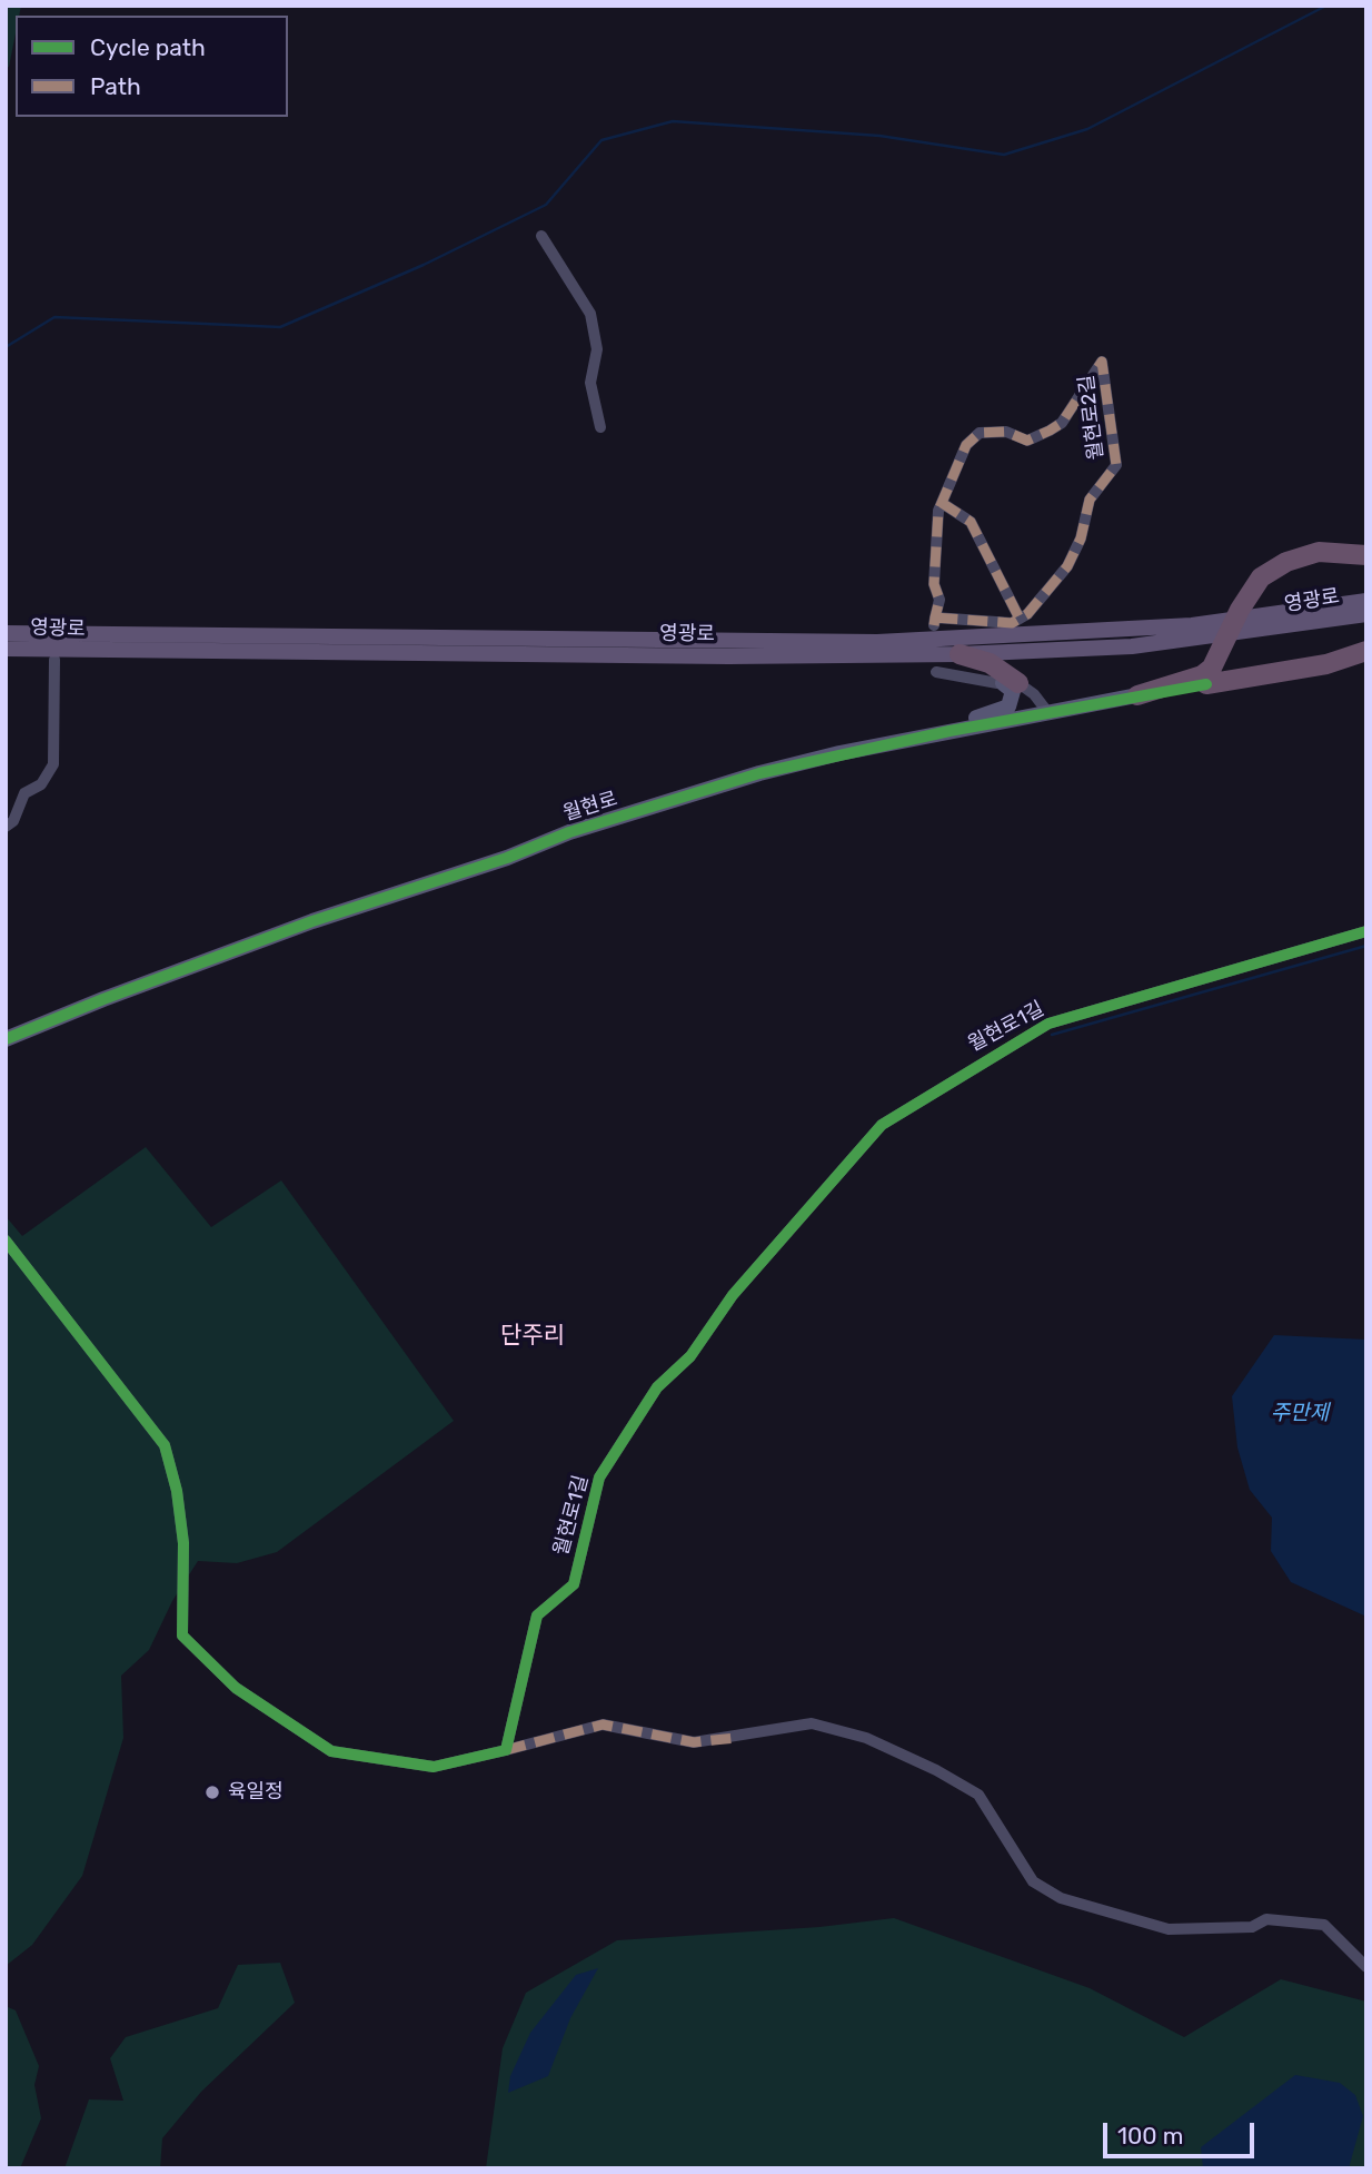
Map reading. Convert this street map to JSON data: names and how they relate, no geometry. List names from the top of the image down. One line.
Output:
{"streets":{"main road":["영광로"],"street":["월현로2길","월현로","월현로1길"]},"districts":["단주리"],"water":["주만제"],"places":["육일정"],"legend":["Cycle path","Path"],"scale_bar":"100 m"}
